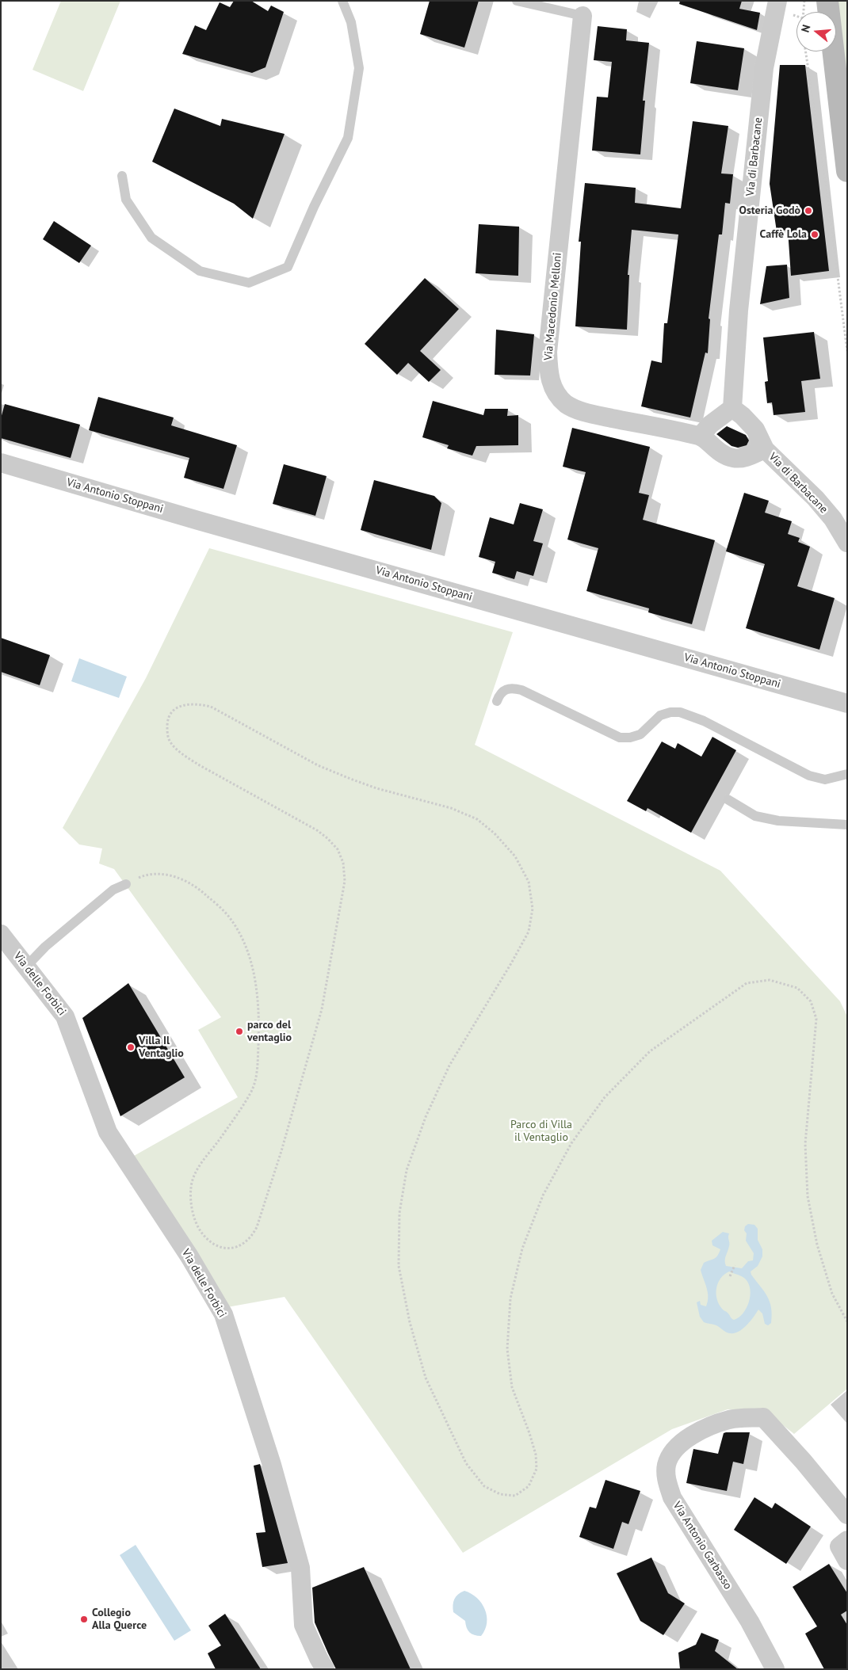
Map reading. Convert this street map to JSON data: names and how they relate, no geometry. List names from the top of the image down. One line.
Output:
{"streets":{"street":["Via di Barbacane","Via Macedonio Melloni","Via Antonio Stoppani","Via delle Forbici","Via Antonio Garbasso"]},"crossings":[["Via di Barbacane","Via Macedonio Melloni"]],"parks":["Parco di Villa il Ventaglio"],"places":["Osteria Godò","Caffè Lola","parco del ventaglio","Villa Il Ventaglio","Collegio Alla Querce"],"north":"left"}
